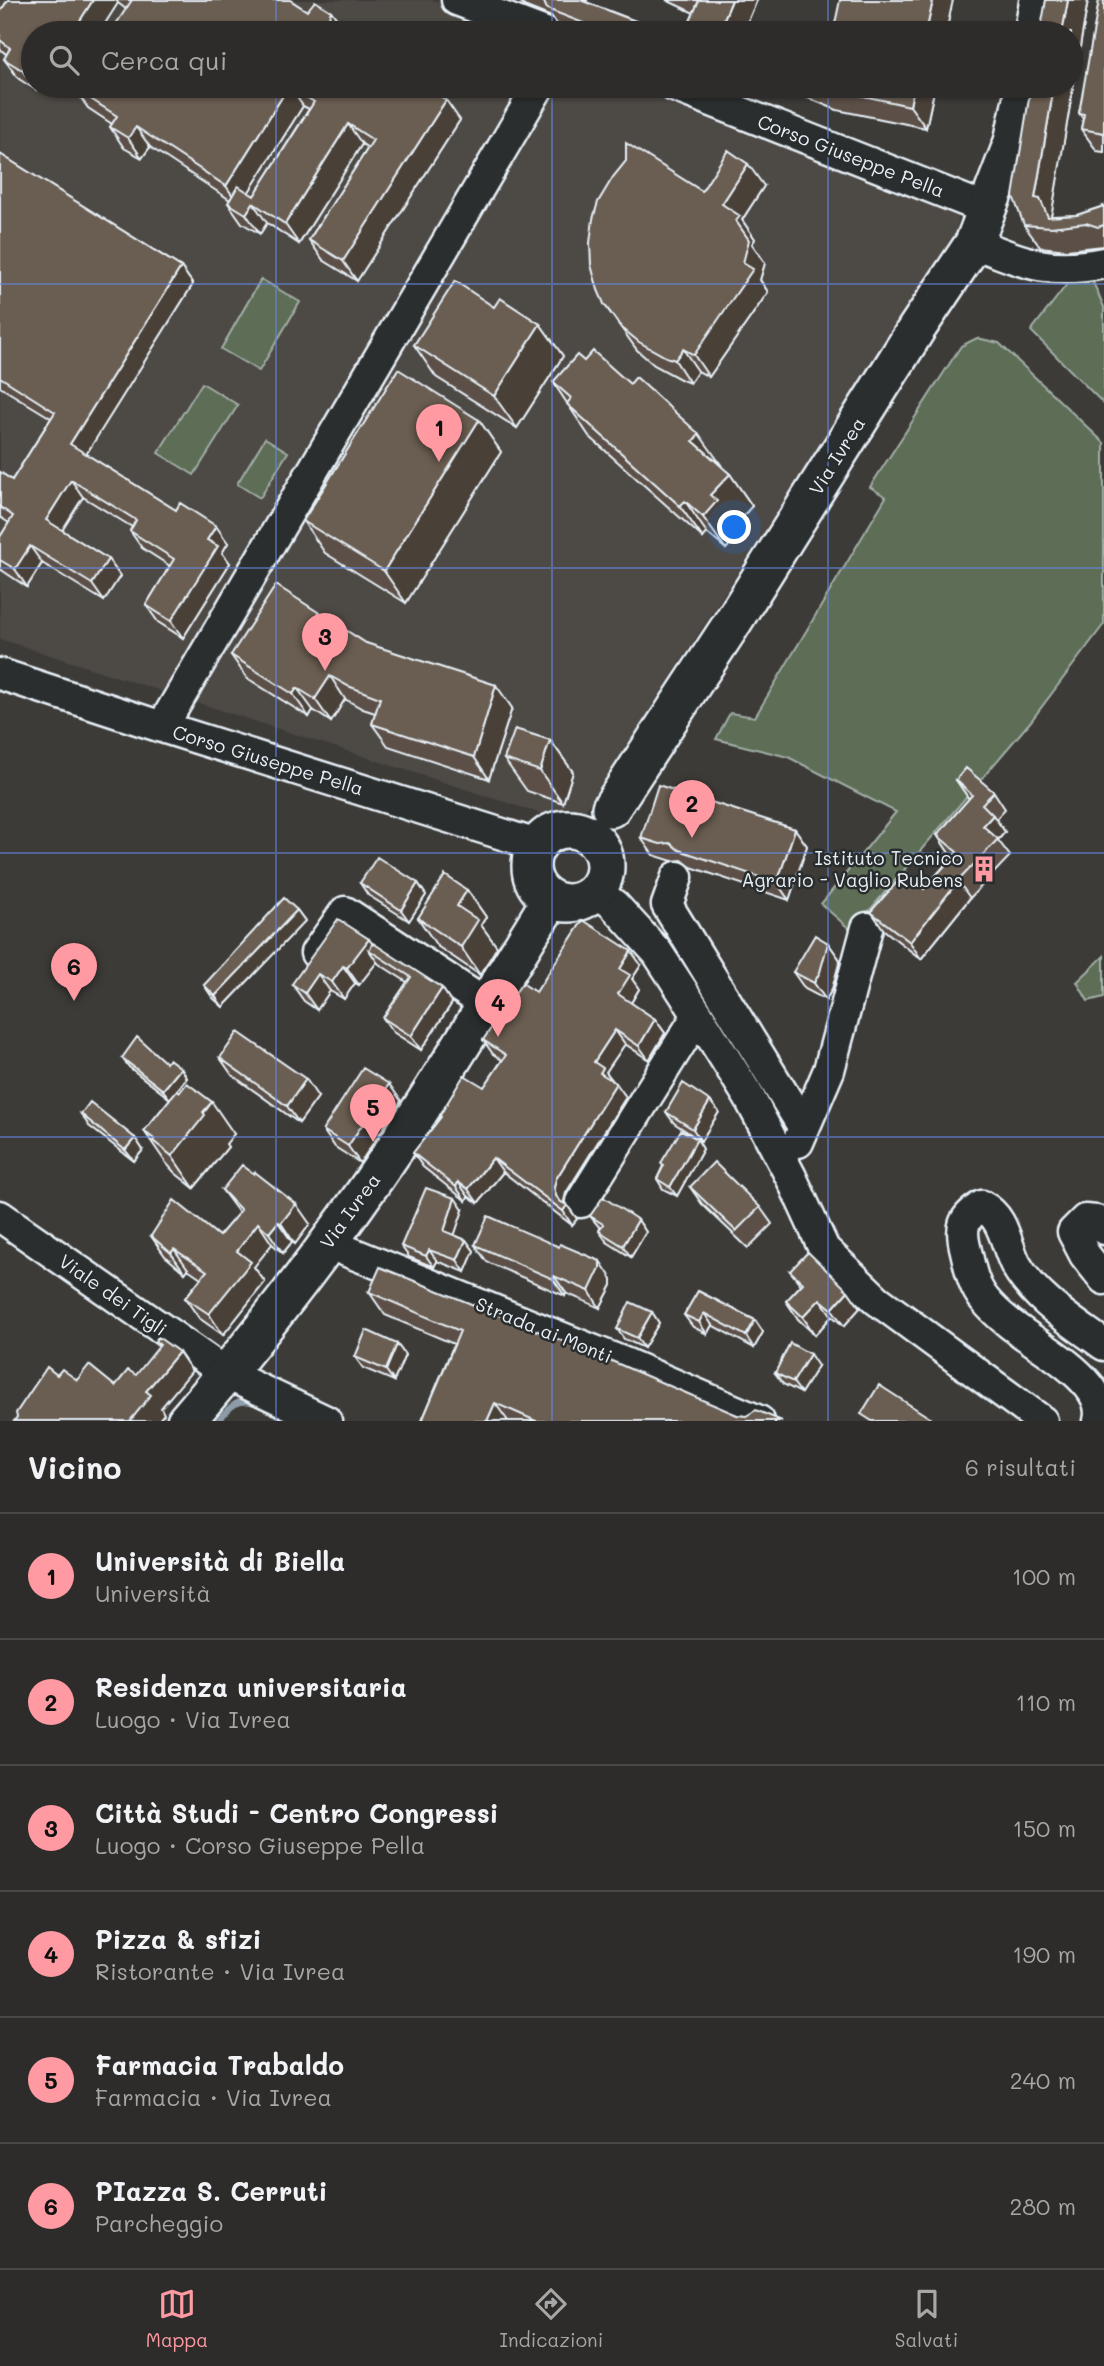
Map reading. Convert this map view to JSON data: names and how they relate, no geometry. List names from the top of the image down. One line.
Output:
{"streets":{"main road":["Via Ivrea"],"street":["Corso Giuseppe Pella","Viale dei Tigli","Strada ai Monti"]},"crossings":[["Corso Giuseppe Pella","Via Ivrea"],["Via Ivrea","Viale dei Tigli"],["Via Ivrea","Strada ai Monti"]],"places":{"building":["Istituto Tecnico Agrario - Vaglio Rubens"]},"page":{"search":"Cerca qui","pins":["1","3","2","6","4","5"],"heading":["Vicino","6 risultati"],"list":[{"mark":"1","name":"Università di Biella","note":"Università","value":"100 m"},{"mark":"2","name":"Residenza universitaria","note":"Luogo · Via Ivrea","value":"110 m"},{"mark":"3","name":"Città Studi - Centro Congressi","note":"Luogo · Corso Giuseppe Pella","value":"150 m"},{"mark":"4","name":"Pizza & sfizi","note":"Ristorante · Via Ivrea","value":"190 m"},{"mark":"5","name":"Farmacia Trabaldo","note":"Farmacia · Via Ivrea","value":"240 m"},{"mark":"6","name":"PIazza S. Cerruti","note":"Parcheggio","value":"280 m"}],"nav":["Mappa","Indicazioni","Salvati"]}}
